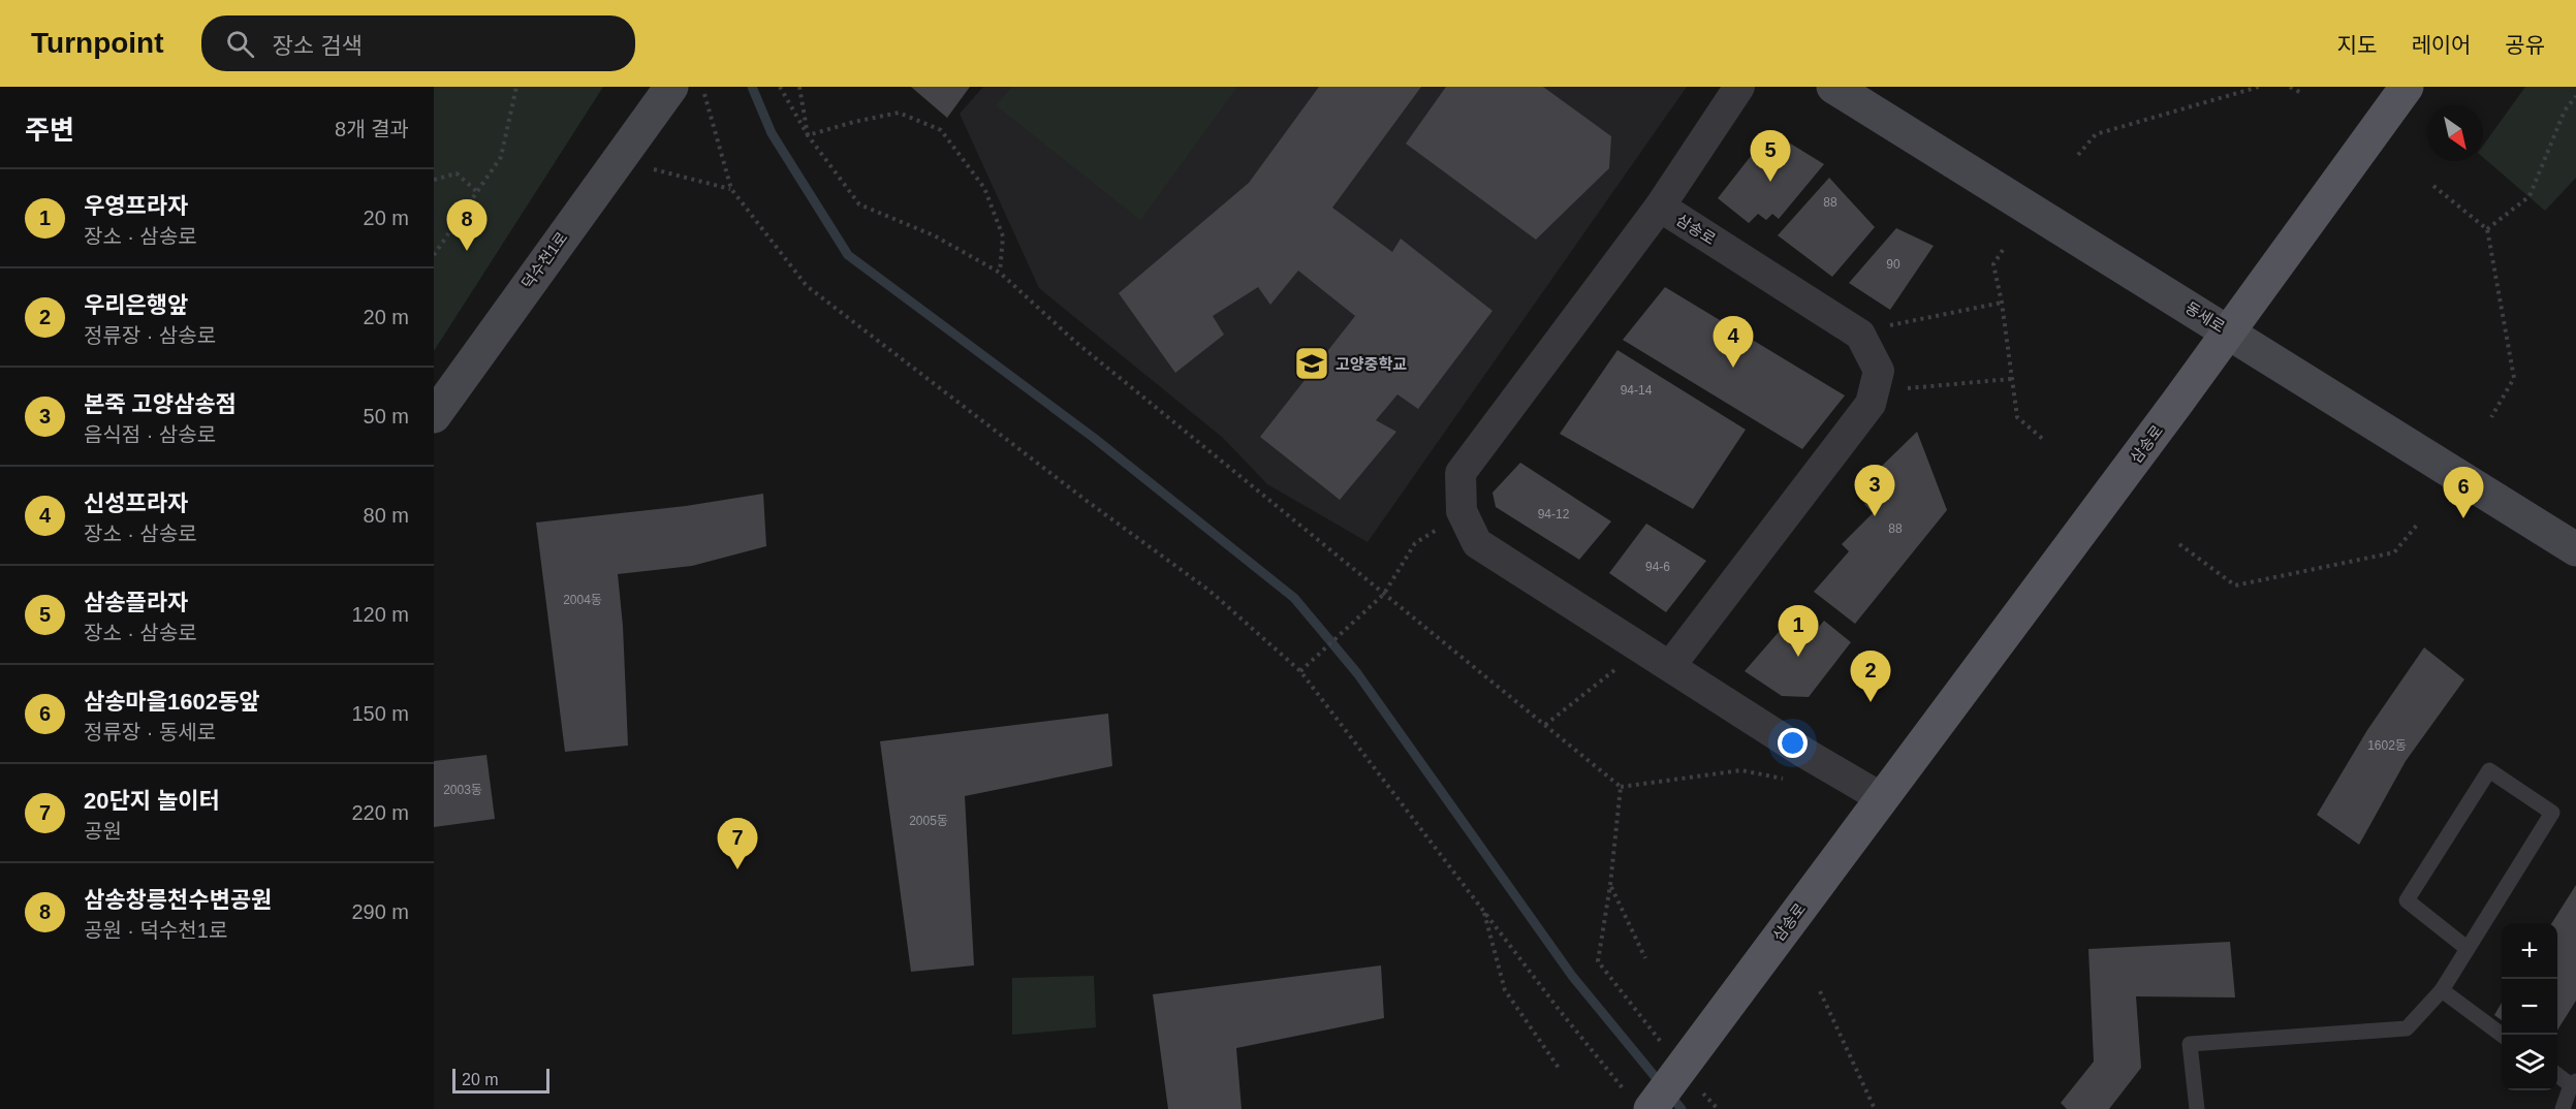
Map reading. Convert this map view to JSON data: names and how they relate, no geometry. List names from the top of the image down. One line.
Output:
{"streets":{"main road":["삼송로","덕수천1로","동세로"]},"crossings":[["삼송로","동세로"]],"places":{"school or university":["고양중학교"]},"house_numbers":["88","90","94-14","94-12","88","94-6","2004동","1602동","2003동","2005동"],"scale_bar":"20 m","north":"bottom right","page":{"header":"Turnpoint","search":"장소 검색","nav":["지도","레이어","공유"],"heading":["주변","8개 결과"],"pins":["5","8","4","3","6","1","2","7"],"list":[{"mark":"1","name":"우영프라자","note":"장소 · 삼송로","value":"20 m"},{"mark":"2","name":"우리은행앞","note":"정류장 · 삼송로","value":"20 m"},{"mark":"3","name":"본죽 고양삼송점","note":"음식점 · 삼송로","value":"50 m"},{"mark":"4","name":"신성프라자","note":"장소 · 삼송로","value":"80 m"},{"mark":"5","name":"삼송플라자","note":"장소 · 삼송로","value":"120 m"},{"mark":"6","name":"삼송마을1602동앞","note":"정류장 · 동세로","value":"150 m"},{"mark":"7","name":"20단지 놀이터","note":"공원","value":"220 m"},{"mark":"8","name":"삼송창릉천수변공원","note":"공원 · 덕수천1로","value":"290 m"}],"map_buttons":["+","−"],"scale":"20 m"}}
